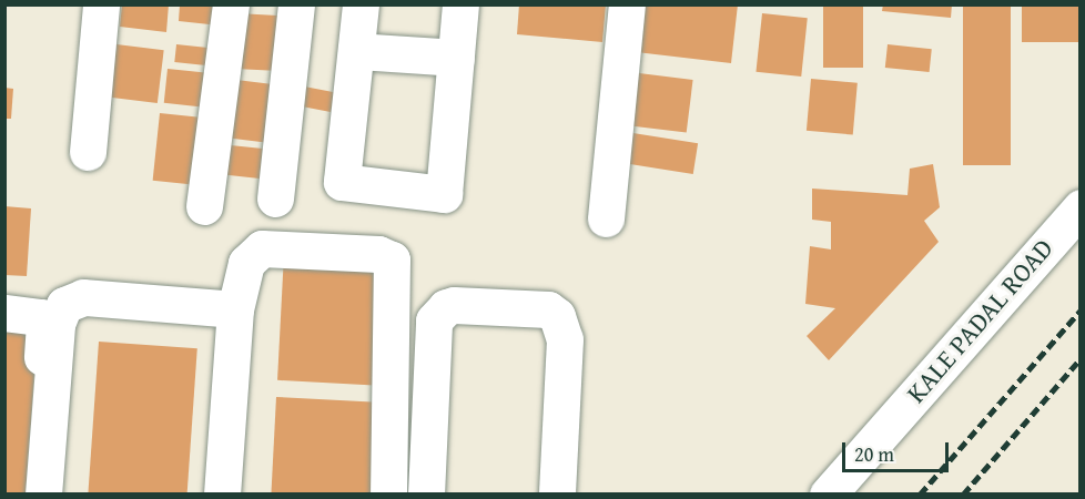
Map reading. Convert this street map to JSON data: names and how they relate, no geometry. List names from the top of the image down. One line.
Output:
{"streets":{"street":["KALE PADAL ROAD"]},"scale_bar":"20 m"}
